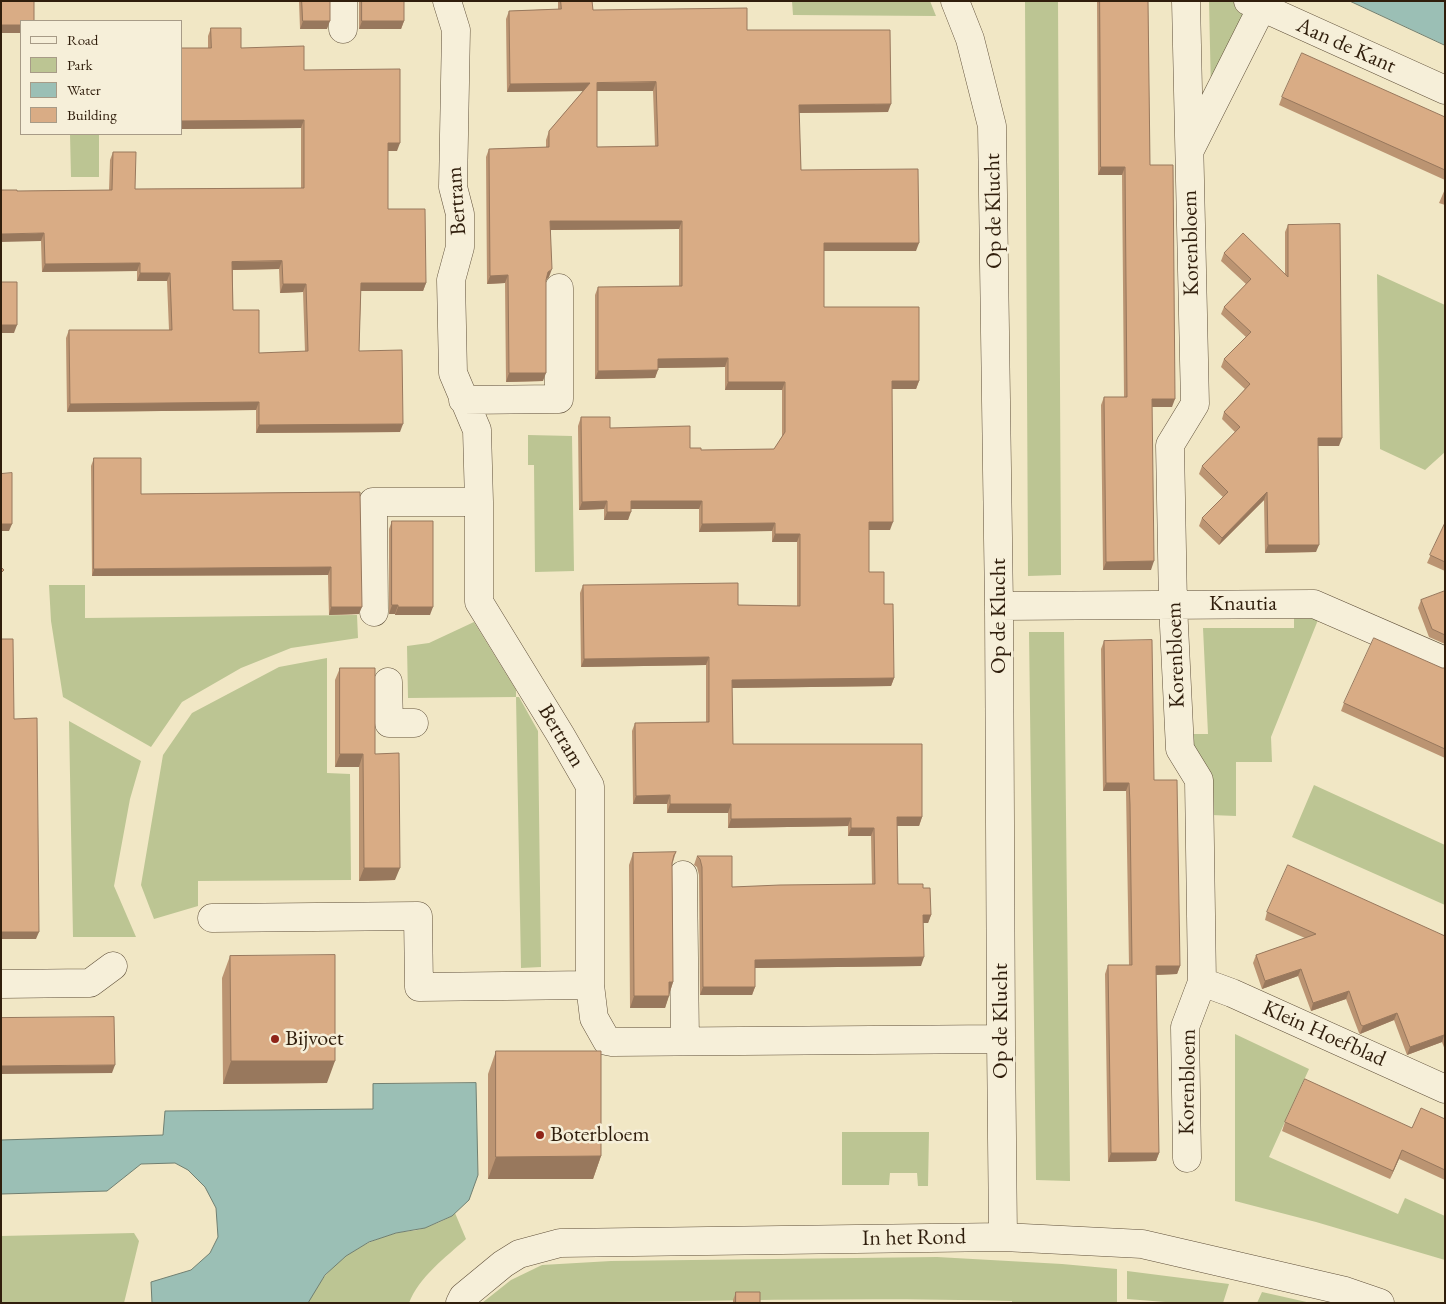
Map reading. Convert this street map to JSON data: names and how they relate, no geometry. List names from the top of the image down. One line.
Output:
{"streets":{"street":["Aan de Kant","Bertram","Op de Klucht","Korenbloem","Knautia","Klein Hoefblad","In het Rond"]},"crossings":[["Aan de Kant","Korenbloem"],["Op de Klucht","Knautia"],["Op de Klucht","In het Rond"],["Korenbloem","Knautia"],["Korenbloem","Klein Hoefblad"]],"places":["Bijvoet","Boterbloem"],"legend":["Road","Park","Water","Building"]}
